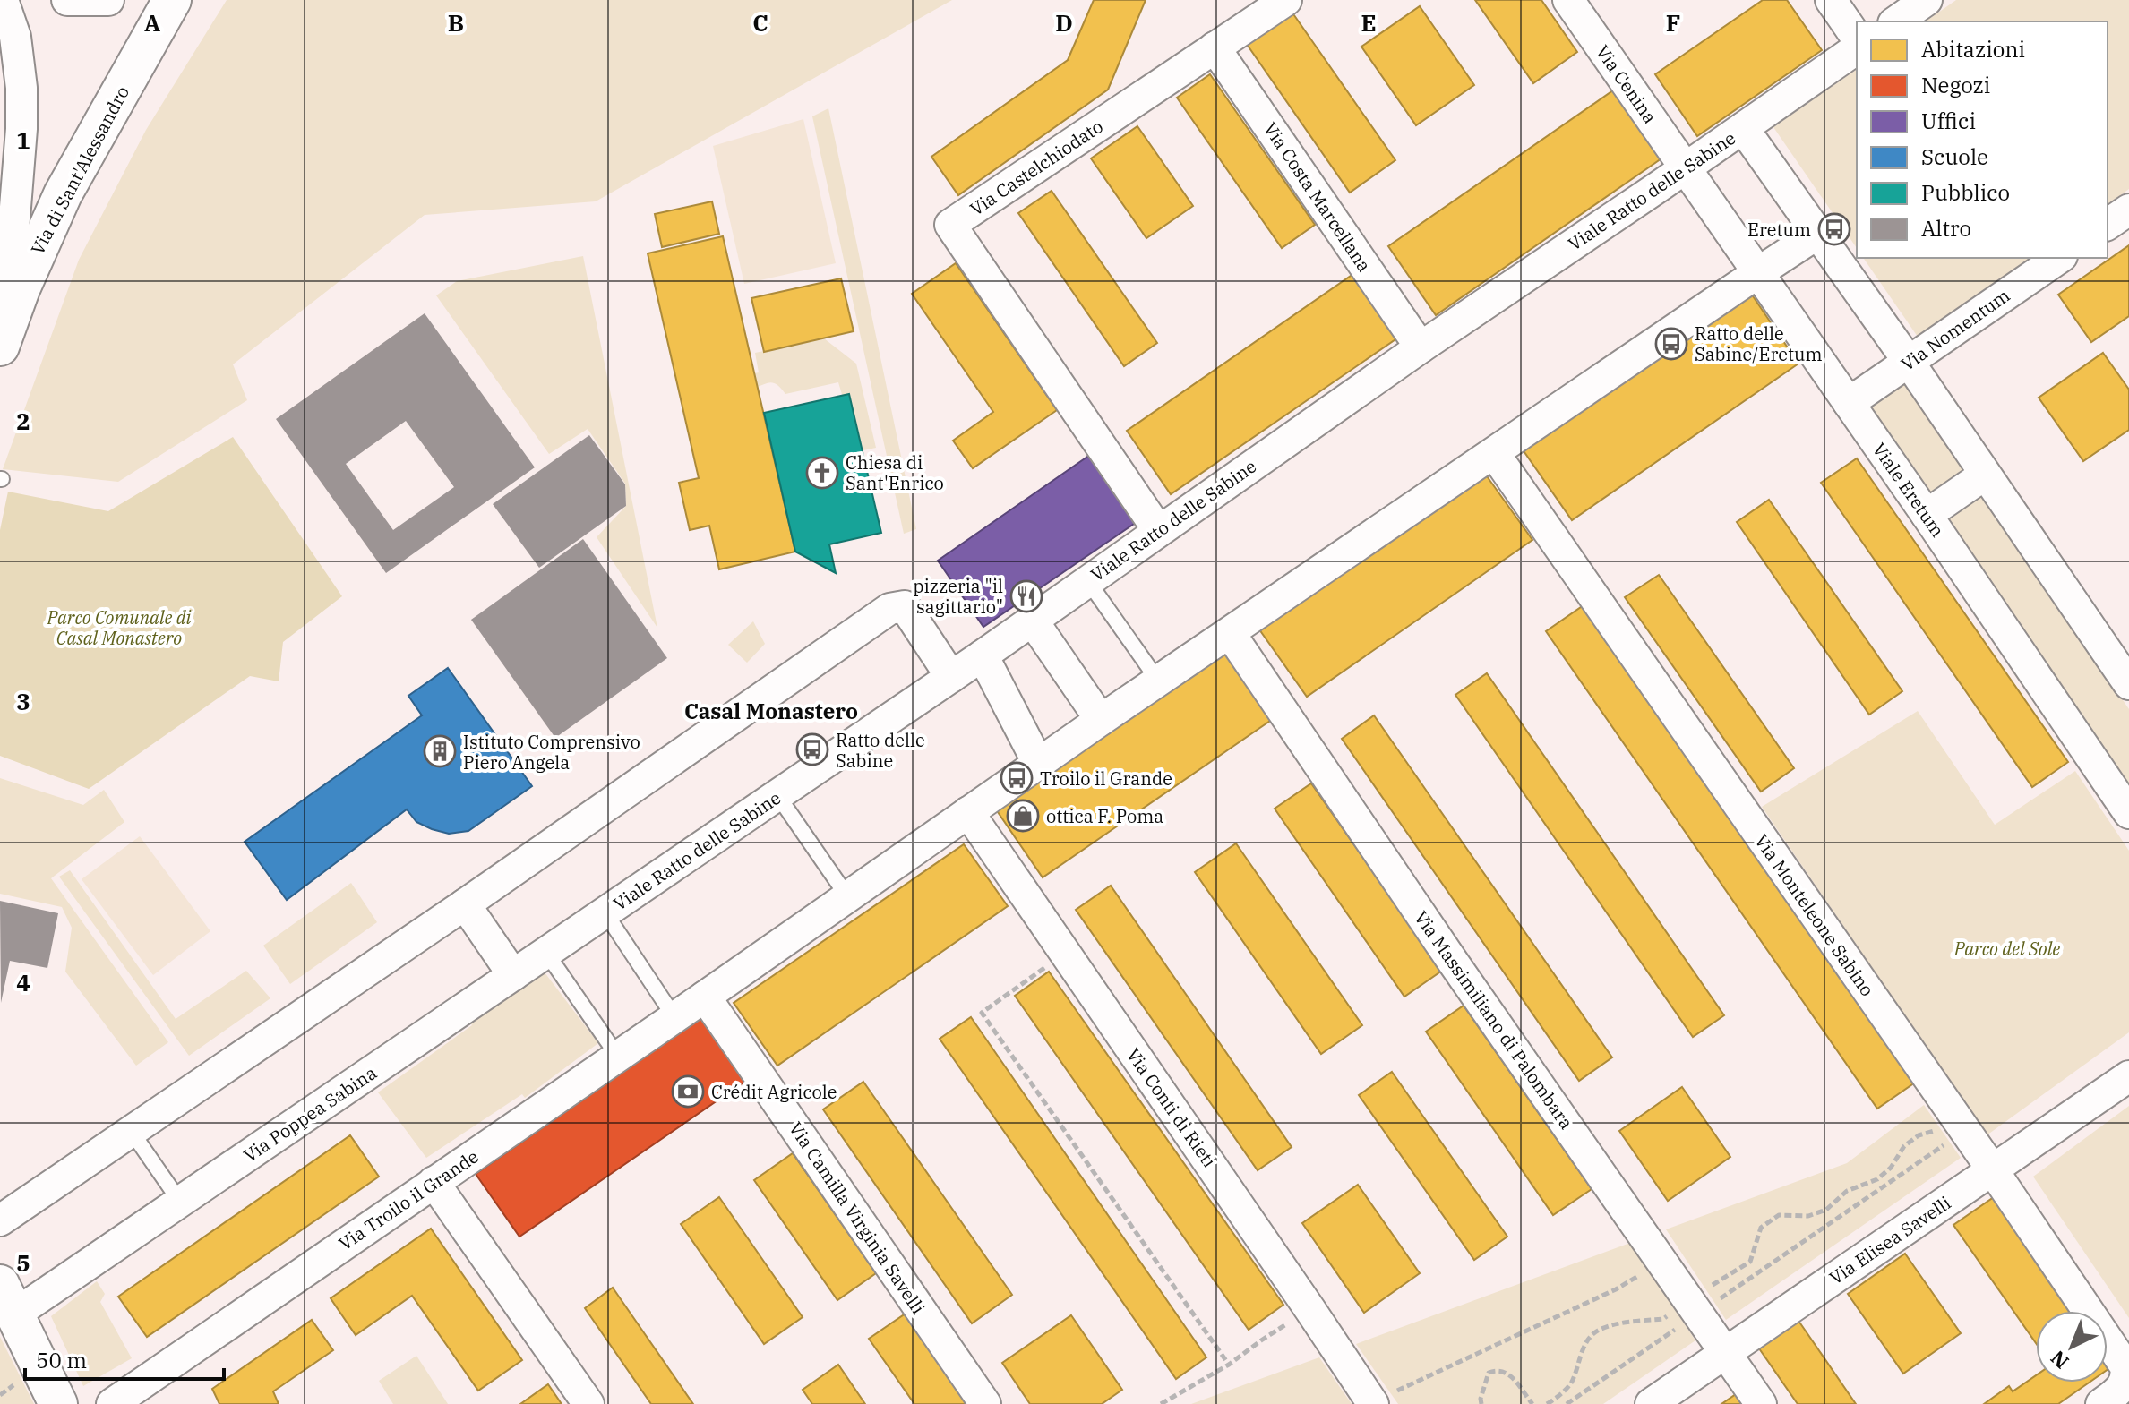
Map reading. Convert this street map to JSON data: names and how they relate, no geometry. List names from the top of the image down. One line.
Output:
{"streets":{"street":["Via Cenina","Via Castelchiodato","Via di Sant'Alessandro","Viale Ratto delle Sabine","Via Costa Marcellana","Via Nomentum","Viale Eretum","Via Monteleone Sabino","Via Massimiliano di Palombara","Via Conti di Rieti","Via Poppea Sabina","Via Troilo il Grande","Via Camilla Virginia Savelli","Via Elisea Savelli"]},"crossings":[["Via Cenina","Viale Ratto delle Sabine"],["Via Cenina","Viale Eretum"],["Via Castelchiodato","Viale Ratto delle Sabine"],["Via Castelchiodato","Via Costa Marcellana"],["Viale Ratto delle Sabine","Via Costa Marcellana"],["Viale Ratto delle Sabine","Viale Eretum"],["Viale Ratto delle Sabine","Via Poppea Sabina"],["Via Nomentum","Viale Eretum"],["Via Monteleone Sabino","Via Elisea Savelli"],["Via Massimiliano di Palombara","Via Elisea Savelli"],["Via Troilo il Grande","Via Camilla Virginia Savelli"]],"districts":["Casal Monastero"],"parks":["Parco Comunale di Casal Monastero","Parco del Sole"],"places":{"bus stop":["Eretum","Ratto delle Sabine/Eretum","Ratto delle Sabine","Troilo il Grande"],"church":["Chiesa di Sant'Enrico"],"restaurant":["pizzeria \"il sagittario\""],"building":["Istituto Comprensivo Piero Angela"],"shop":["ottica F. Poma"],"bank":["Crédit Agricole"]},"legend":["Abitazioni","Negozi","Uffici","Scuole","Pubblico","Altro"],"scale_bar":"50 m","north":"bottom left","grid":{"columns":["A","B","C","D","E","F"],"rows":["1","2","3","4","5"]}}
